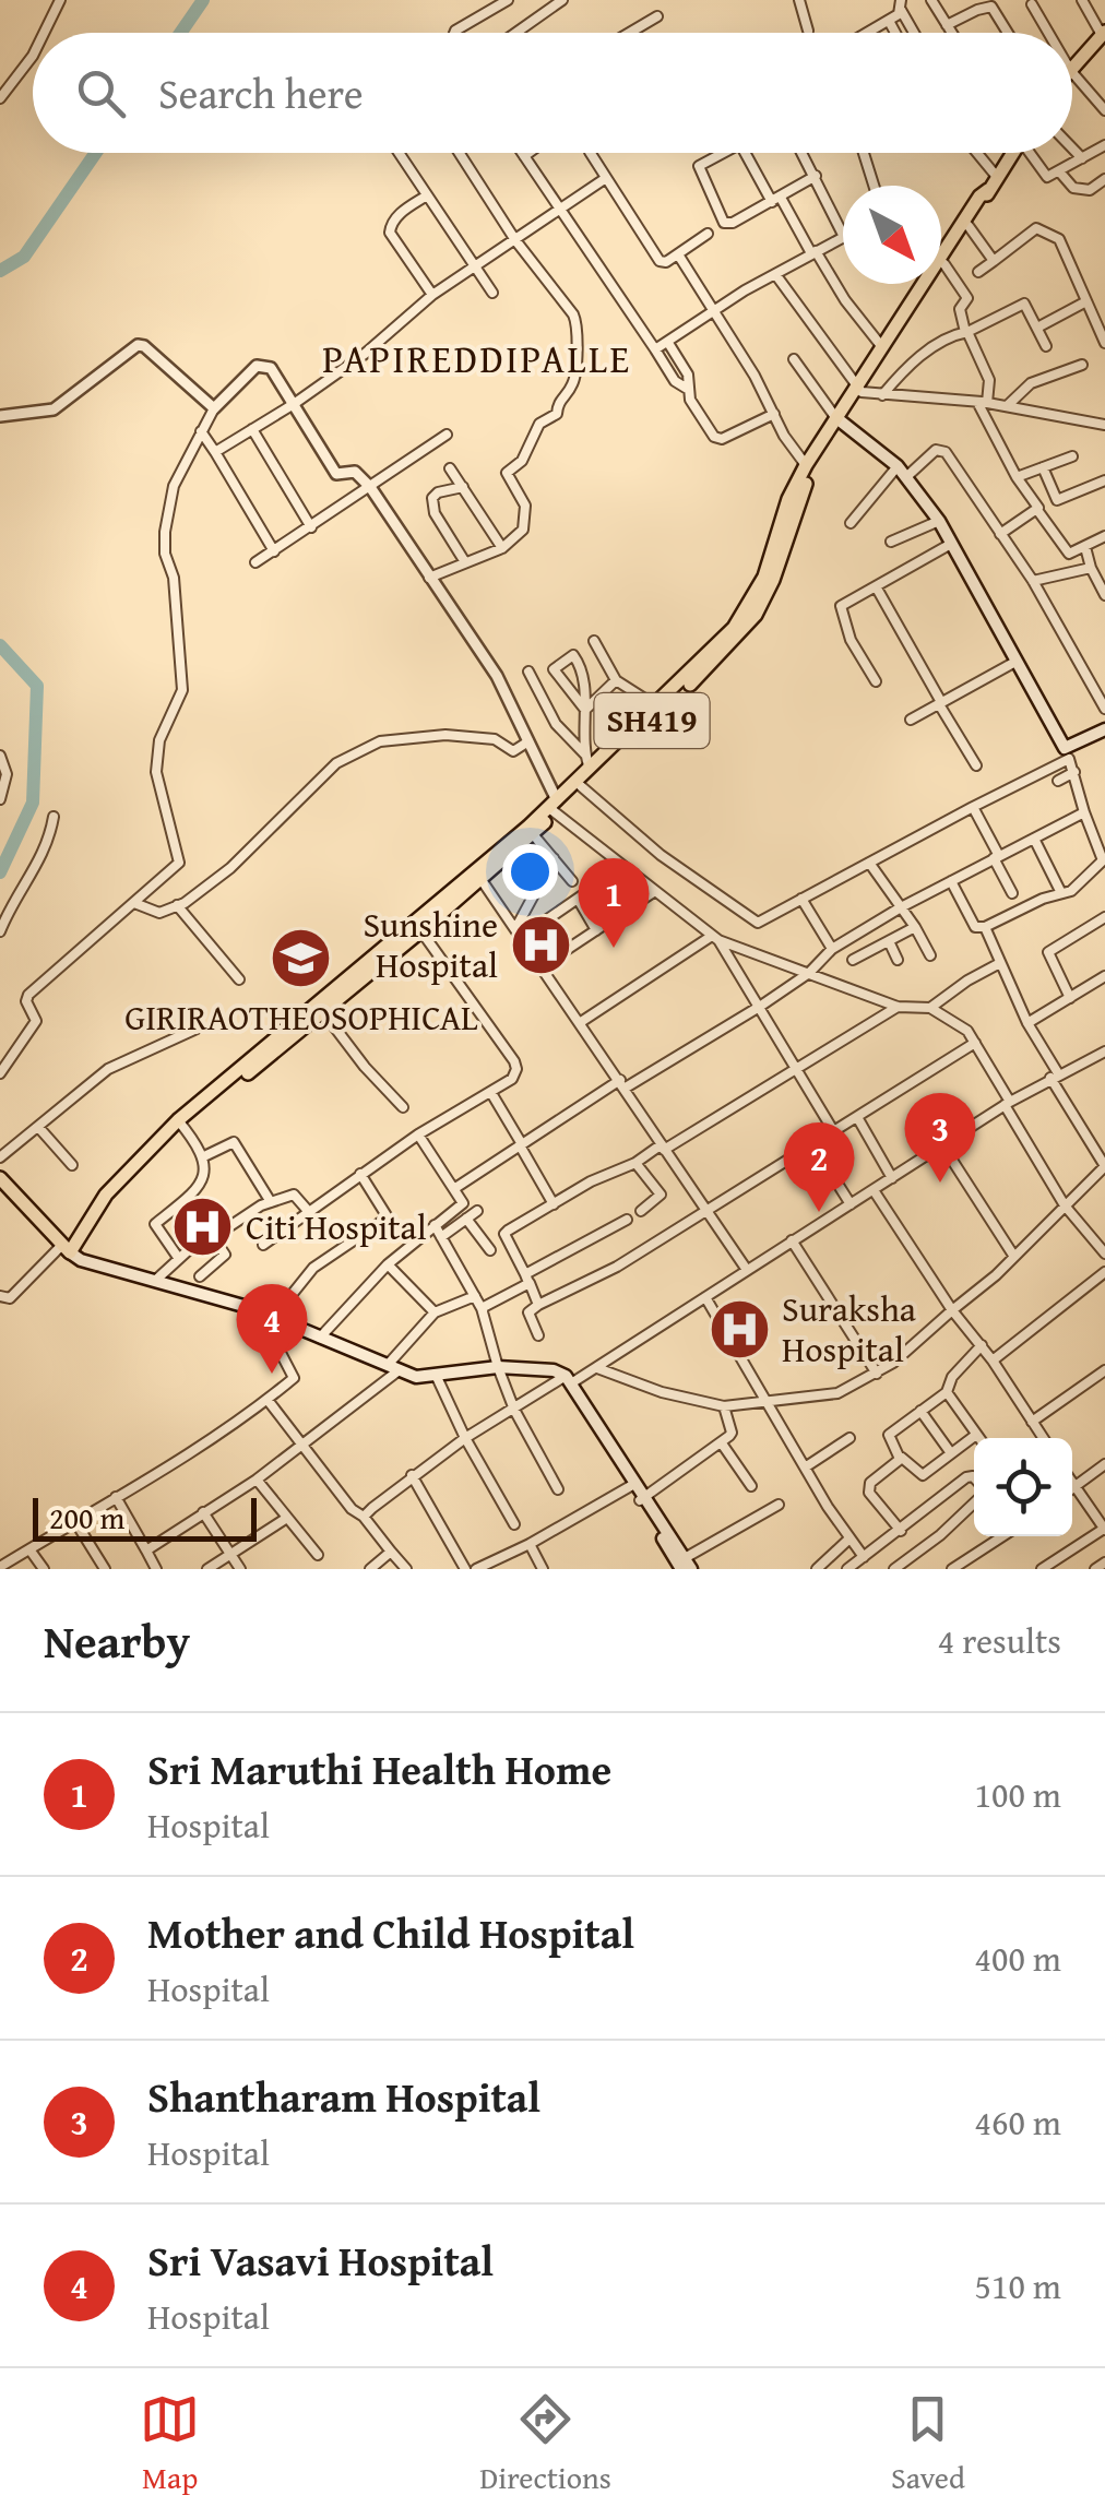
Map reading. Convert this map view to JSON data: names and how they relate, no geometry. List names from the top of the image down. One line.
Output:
{"streets":{"main road":["SH419"]},"districts":["PAPIREDDIPALLE"],"places":{"hospital":["Sunshine Hospital","Citi Hospital","Suraksha Hospital"],"school or university":["GIRIRAOTHEOSOPHICAL"]},"scale_bar":"200 m","north":"bottom right","page":{"search":"Search here","pins":["1","3","2","4"],"scale":"200 m","heading":["Nearby","4 results"],"list":[{"mark":"1","name":"Sri Maruthi Health Home","note":"Hospital","value":"100 m"},{"mark":"2","name":"Mother and Child Hospital","note":"Hospital","value":"400 m"},{"mark":"3","name":"Shantharam Hospital","note":"Hospital","value":"460 m"},{"mark":"4","name":"Sri Vasavi Hospital","note":"Hospital","value":"510 m"}],"nav":["Map","Directions","Saved"]}}
